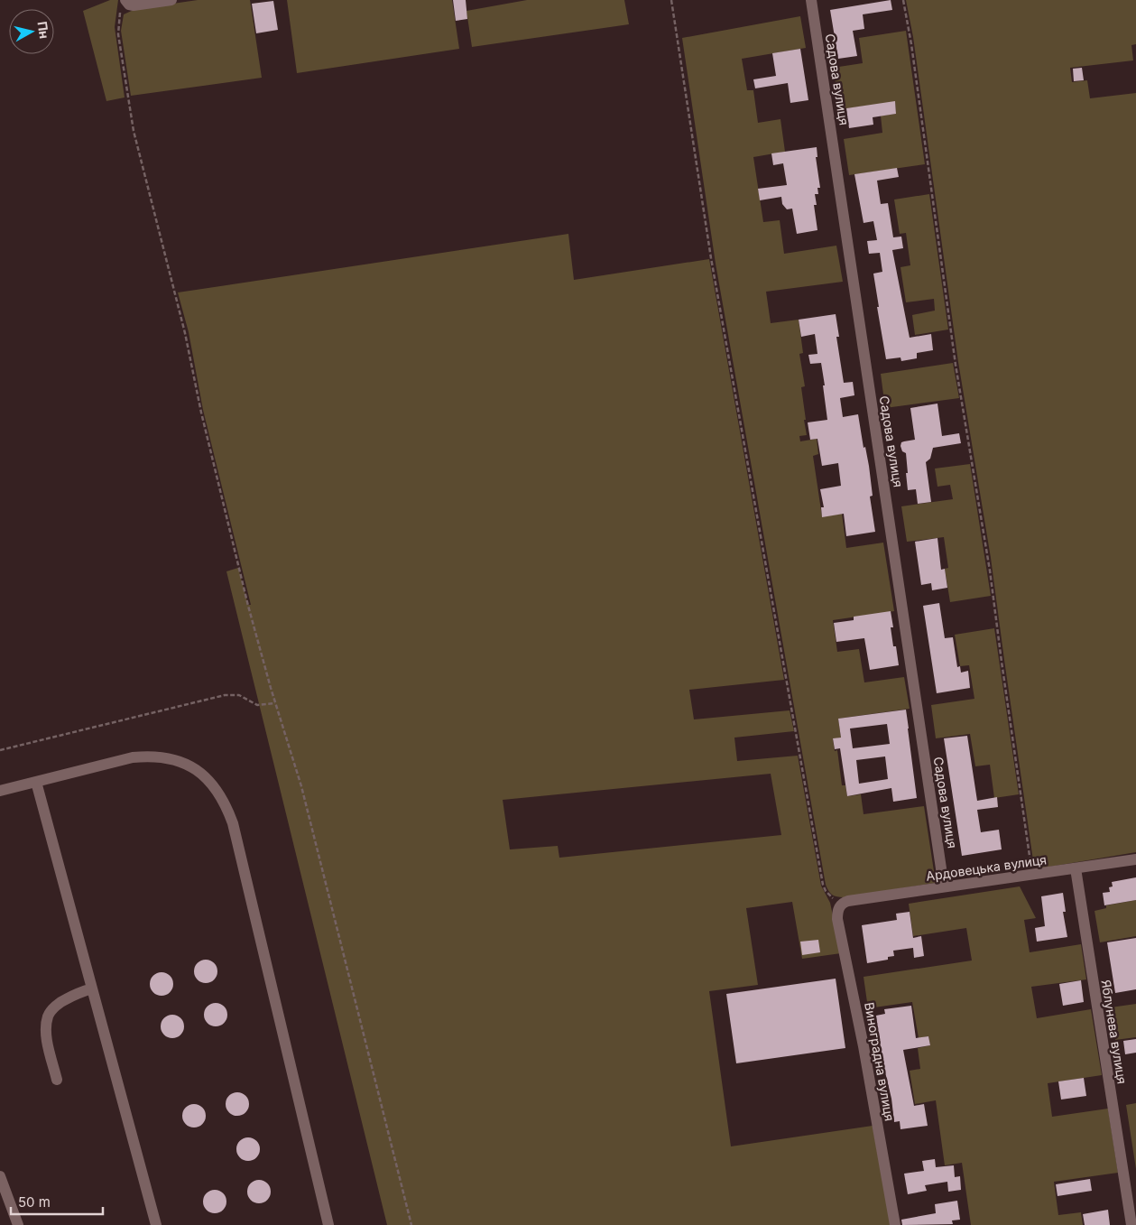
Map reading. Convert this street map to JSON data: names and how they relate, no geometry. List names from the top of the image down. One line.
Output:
{"streets":{"street":["Садова вулиця","Ардовецька вулиця","Яблунева вулиця","Виноградна вулиця"]},"crossings":[["Садова вулиця","Ардовецька вулиця"],["Ардовецька вулиця","Яблунева вулиця"],["Ардовецька вулиця","Виноградна вулиця"]],"scale_bar":"50 m","north":"right"}
